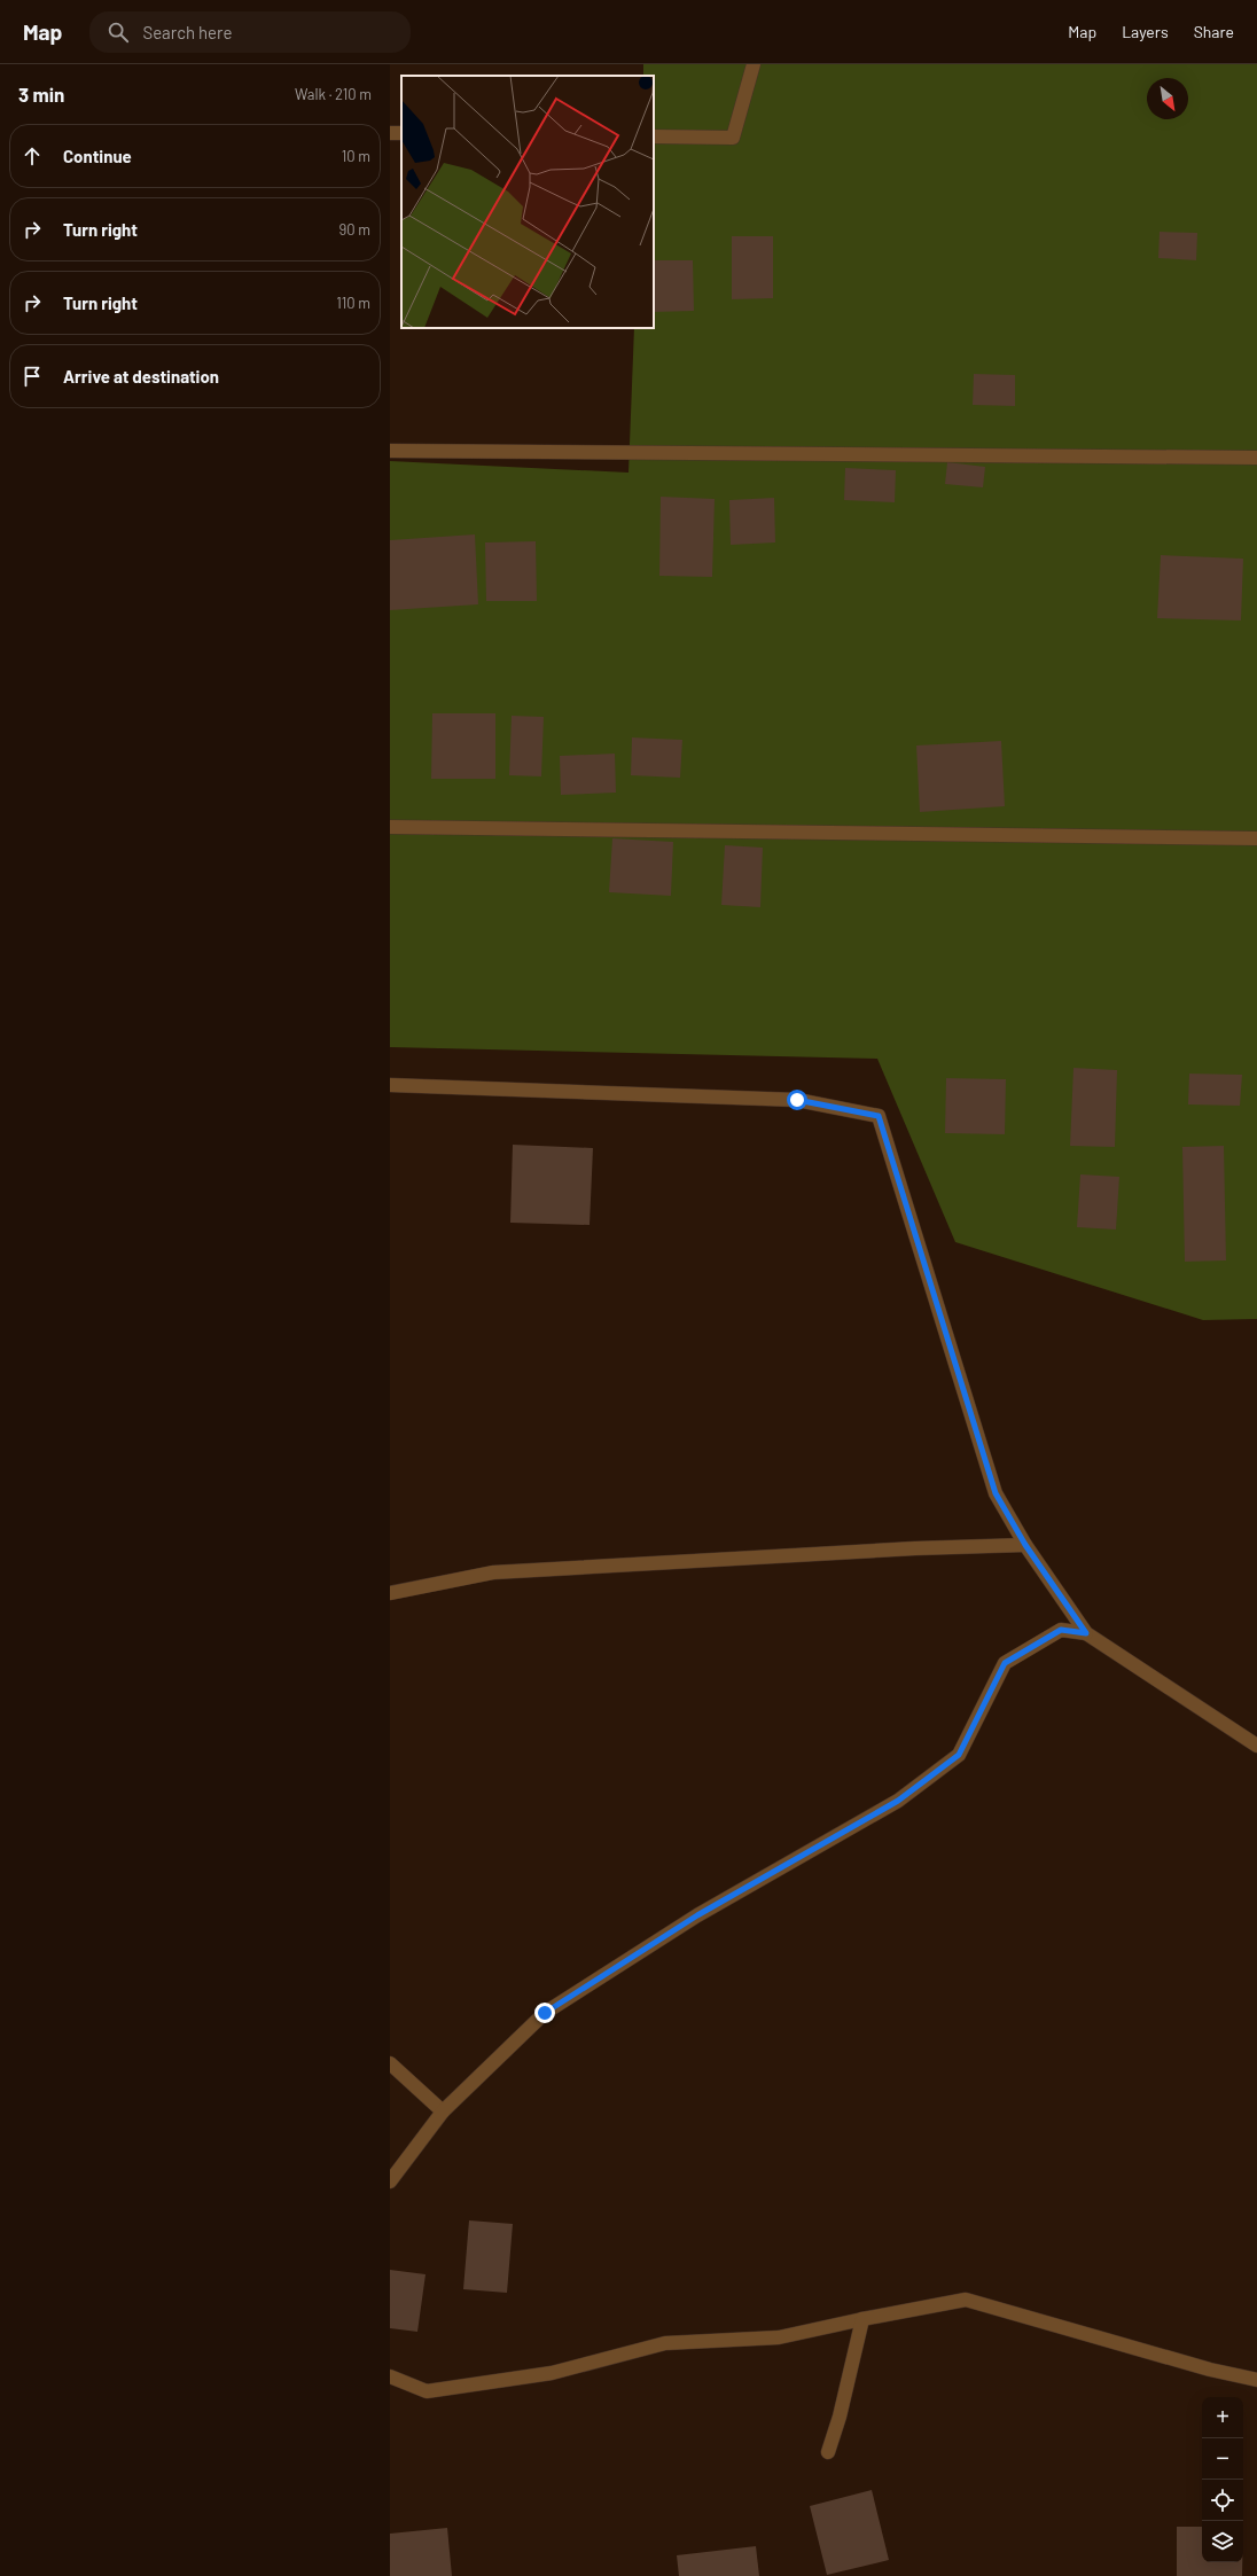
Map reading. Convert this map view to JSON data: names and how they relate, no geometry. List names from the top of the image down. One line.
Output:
{"north":"bottom right","page":{"header":"Map","search":"Search here","nav":["Map","Layers","Share"],"heading":["3 min","Walk · 210 m"],"list":[["Continue","10 m"],["Turn right","90 m"],["Turn right","110 m"],"Arrive at destination"],"map_buttons":["+","−"]}}
